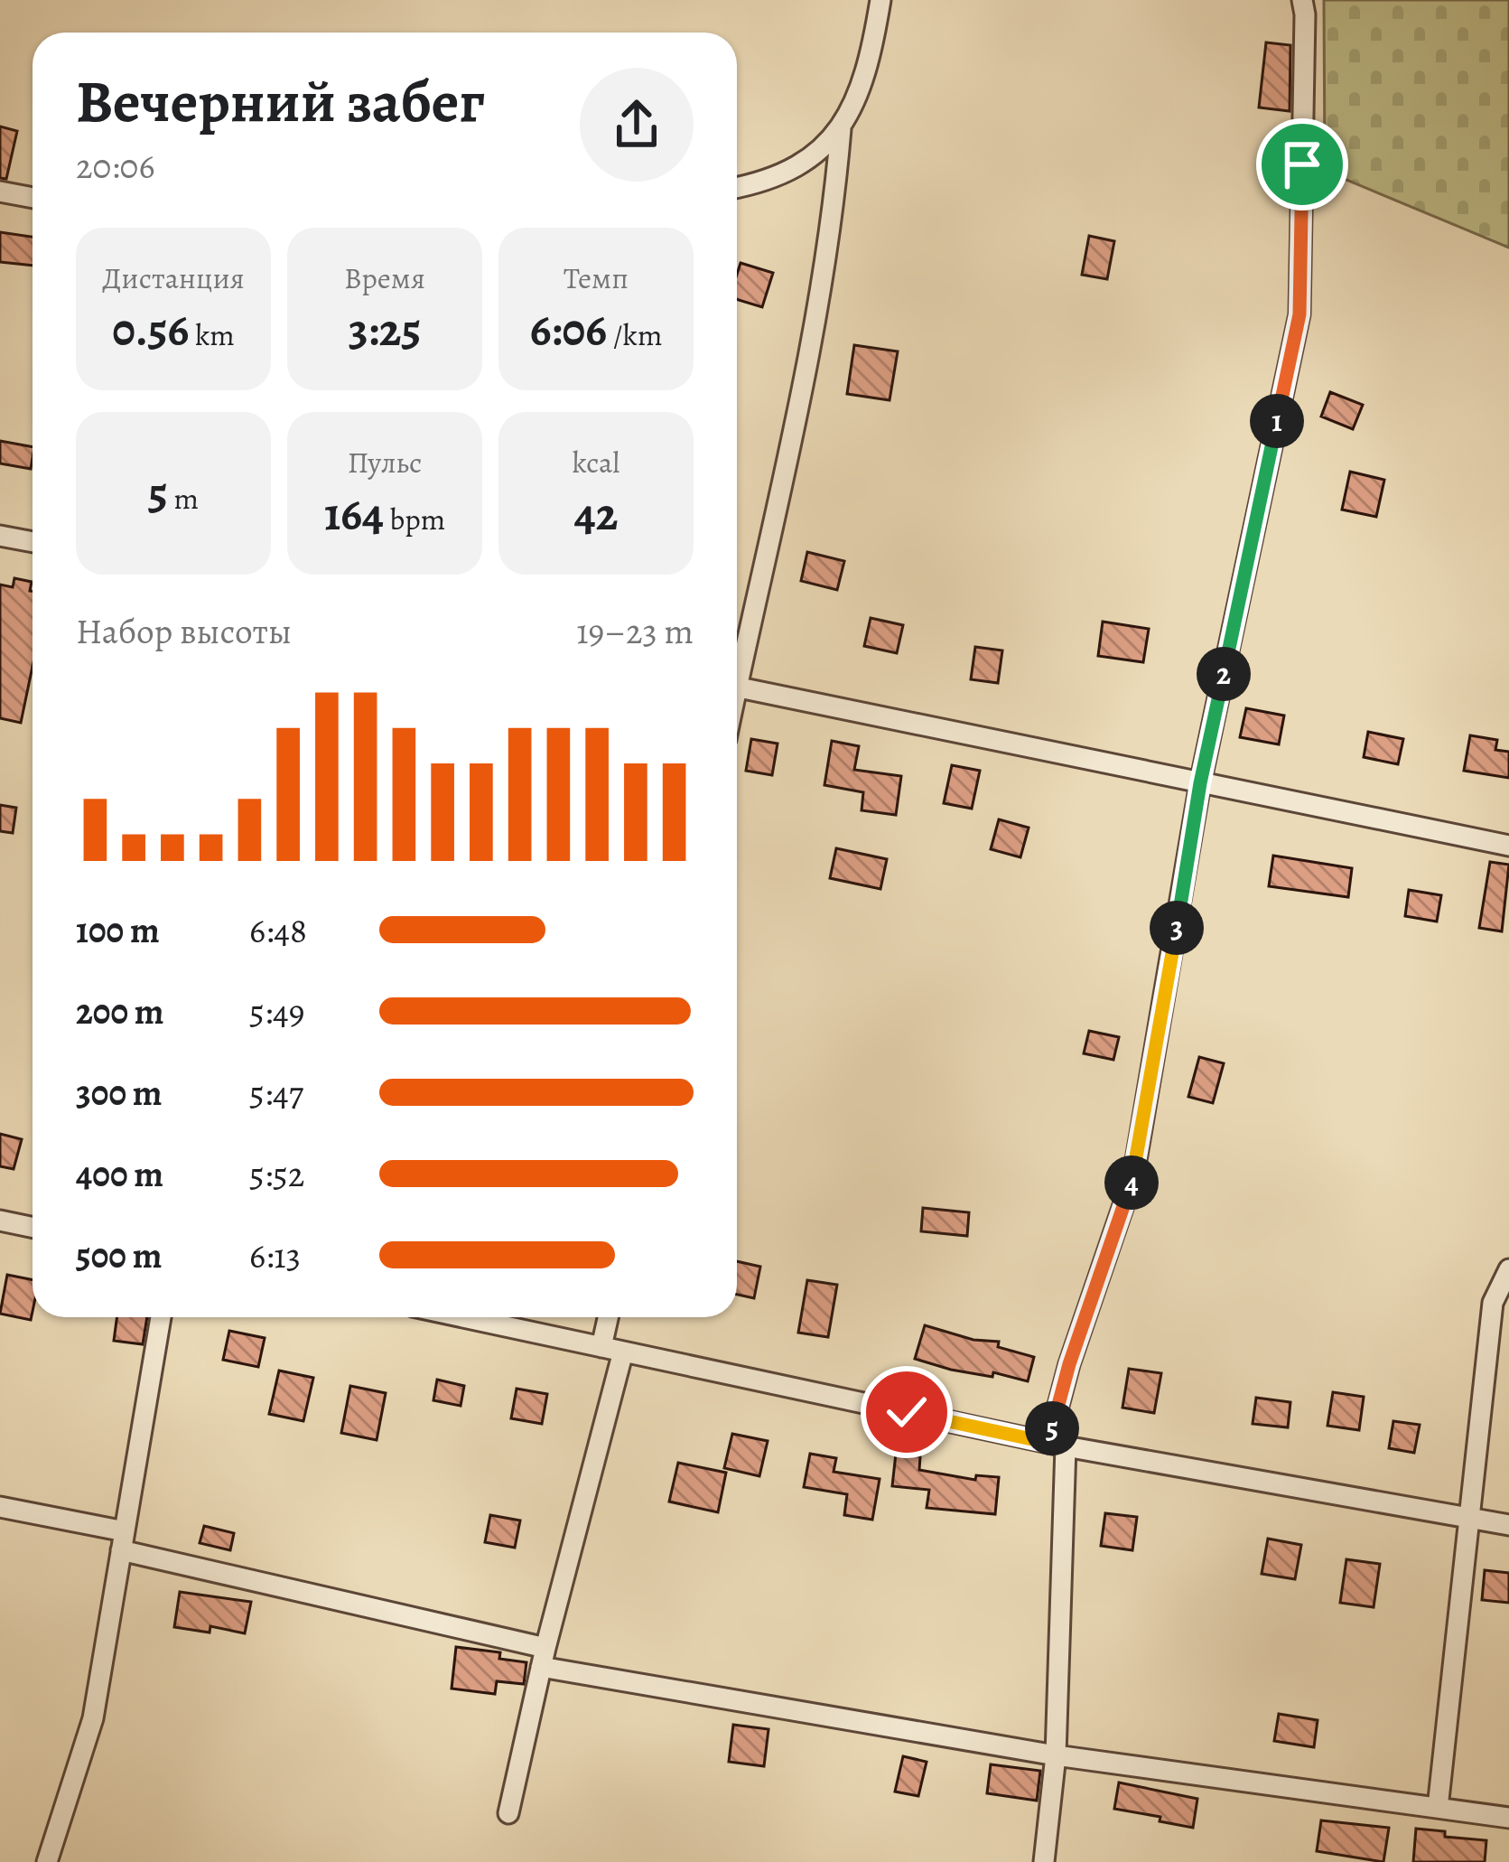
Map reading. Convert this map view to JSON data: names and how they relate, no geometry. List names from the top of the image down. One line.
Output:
{"page":{"heading":["Вечерний забег","20:06"],"stats":[["Дистанция","0.56 km"],["Время","3:25"],["Темп","6:06 /km"],["5 m"],["Пульс","164 bpm"],["kcal","42"]],"pins":["1","2","3","4","5"],"chart":["Набор высоты","19–23 m"],"list":[{"name":"100 m","note":"6:48"},{"name":"200 m","note":"5:49"},{"name":"300 m","note":"5:47"},{"name":"400 m","note":"5:52"},{"name":"500 m","note":"6:13"}]}}
